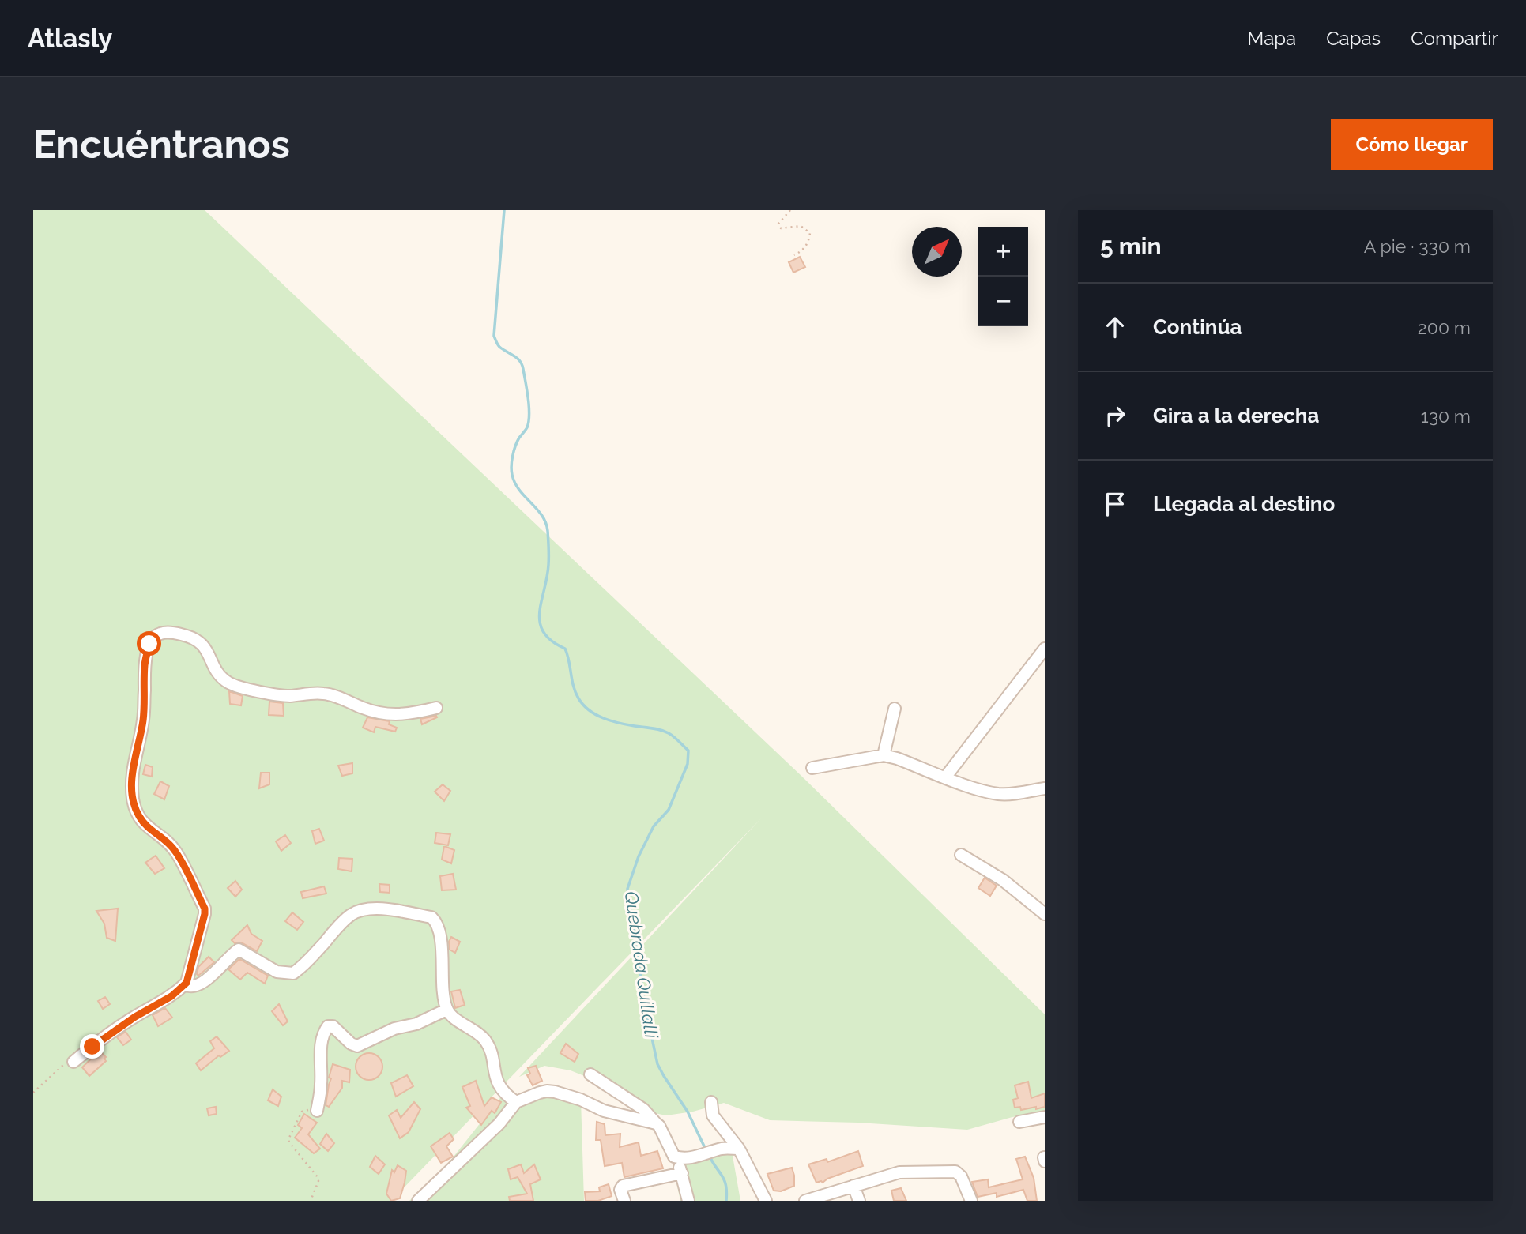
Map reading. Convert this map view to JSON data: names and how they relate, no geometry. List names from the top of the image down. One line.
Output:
{"water":["Quebrada Quillalli"],"north":"top right","page":{"header":"Atlasly","nav":["Mapa","Capas","Compartir"],"buttons":"Cómo llegar","title":"Encuéntranos","heading":["5 min","A pie · 330 m"],"map_buttons":["+","−"],"list":[["Continúa","200 m"],["Gira a la derecha","130 m"],"Llegada al destino"]}}
